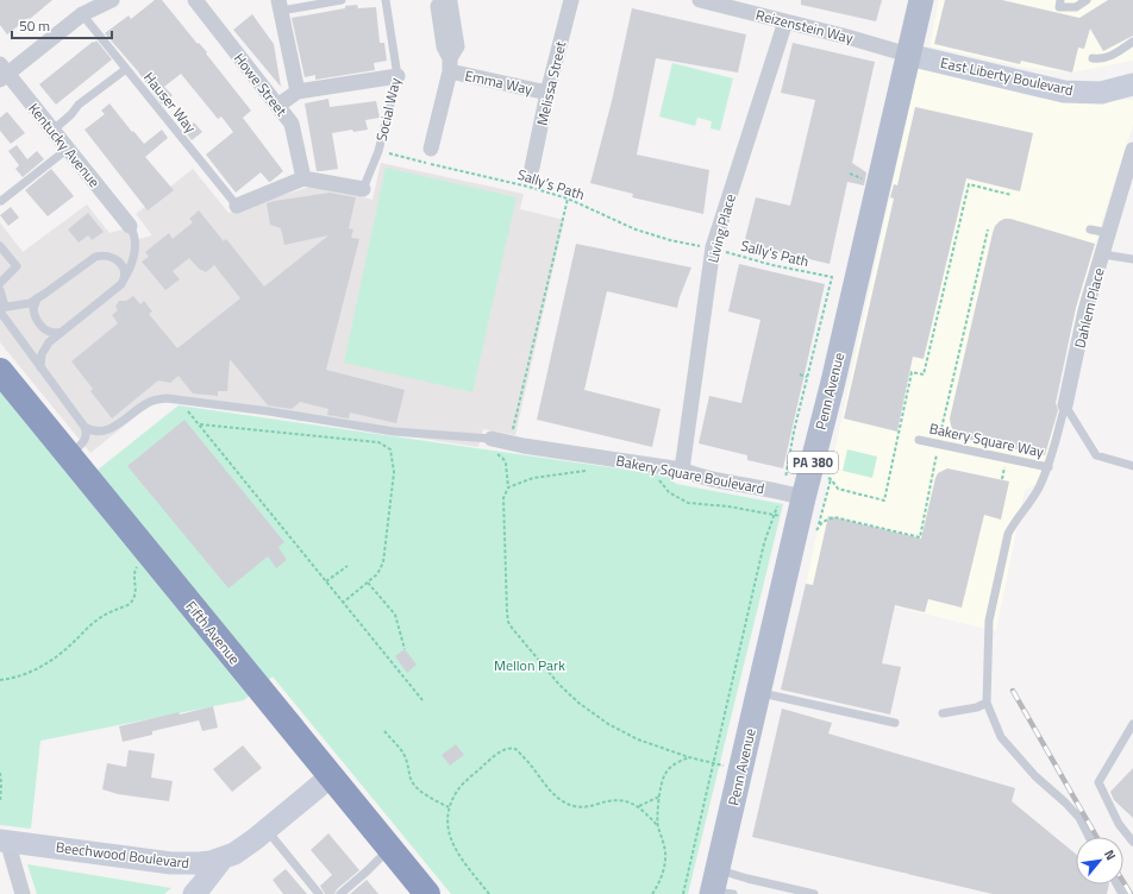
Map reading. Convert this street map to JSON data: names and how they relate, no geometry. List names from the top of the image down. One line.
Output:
{"streets":{"highway":["Fifth Avenue"],"main road":["East Liberty Boulevard","Penn Avenue","PA 380","Beechwood Boulevard"],"street":["Reizenstein Way","Emma Way","Melissa Street","Howe Street","Kentucky Avenue","Living Place","Dahlem Place","Bakery Square Boulevard"],"lane":["Hauser Way","Social Way","Bakery Square Way"],"path":["Sally’s Path","Sally's Path"]},"crossings":[["Reizenstein Way","East Liberty Boulevard"],["Reizenstein Way","Living Place"],["Reizenstein Way","Penn Avenue"],["East Liberty Boulevard","Penn Avenue"],["Emma Way","Melissa Street"],["Social Way","Sally’s Path"],["Sally’s Path","Living Place"],["Sally’s Path","Sally's Path"],["Living Place","Sally's Path"],["Living Place","Bakery Square Boulevard"],["Dahlem Place","Bakery Square Way"],["Penn Avenue","Bakery Square Boulevard"],["Fifth Avenue","Beechwood Boulevard"]],"parks":["Mellon Park"],"scale_bar":"50 m","north":"top right"}
